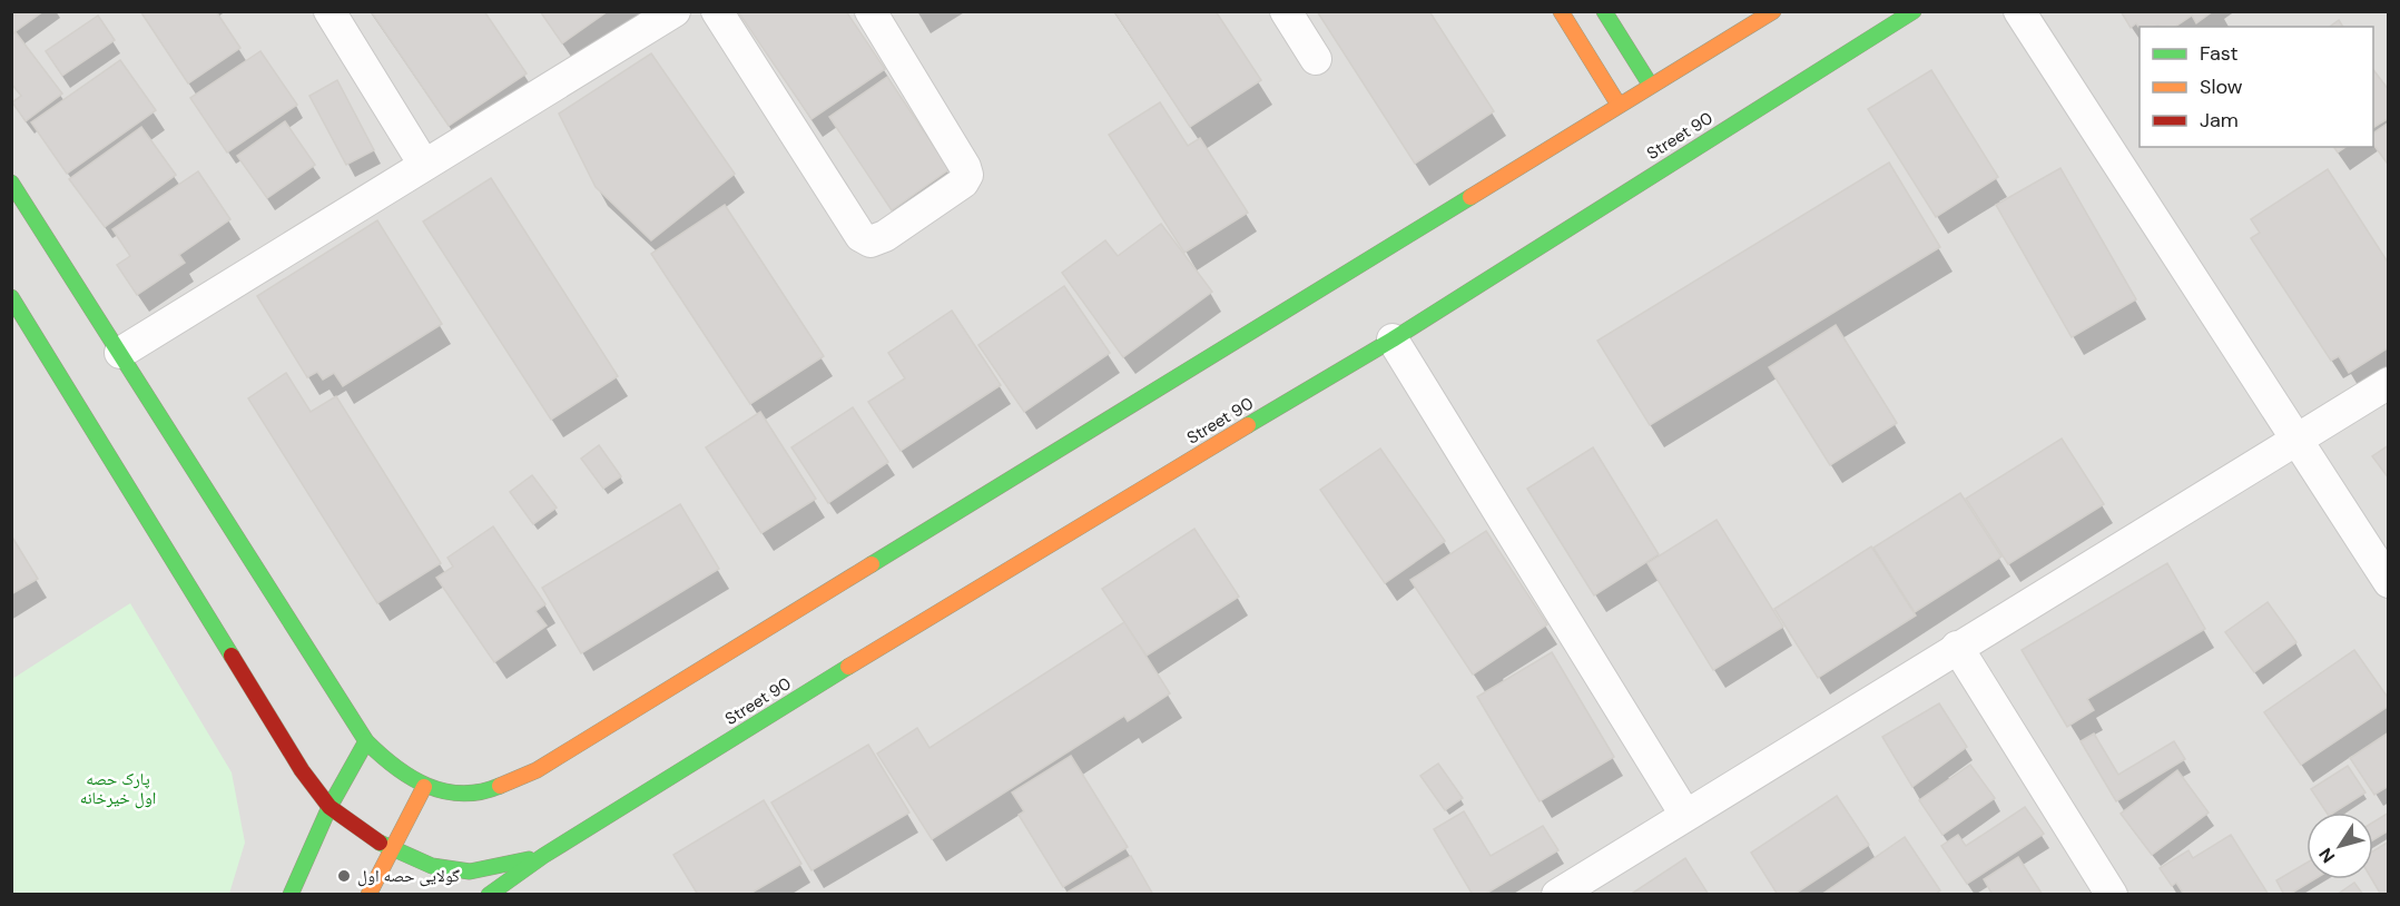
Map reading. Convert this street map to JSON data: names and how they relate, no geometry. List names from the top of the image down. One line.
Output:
{"streets":{"main road":["Street 90"]},"parks":["پارک حصه اول خیرخانه"],"places":["گولایی حصه اول"],"legend":["Fast","Slow","Jam"],"north":"bottom left"}
